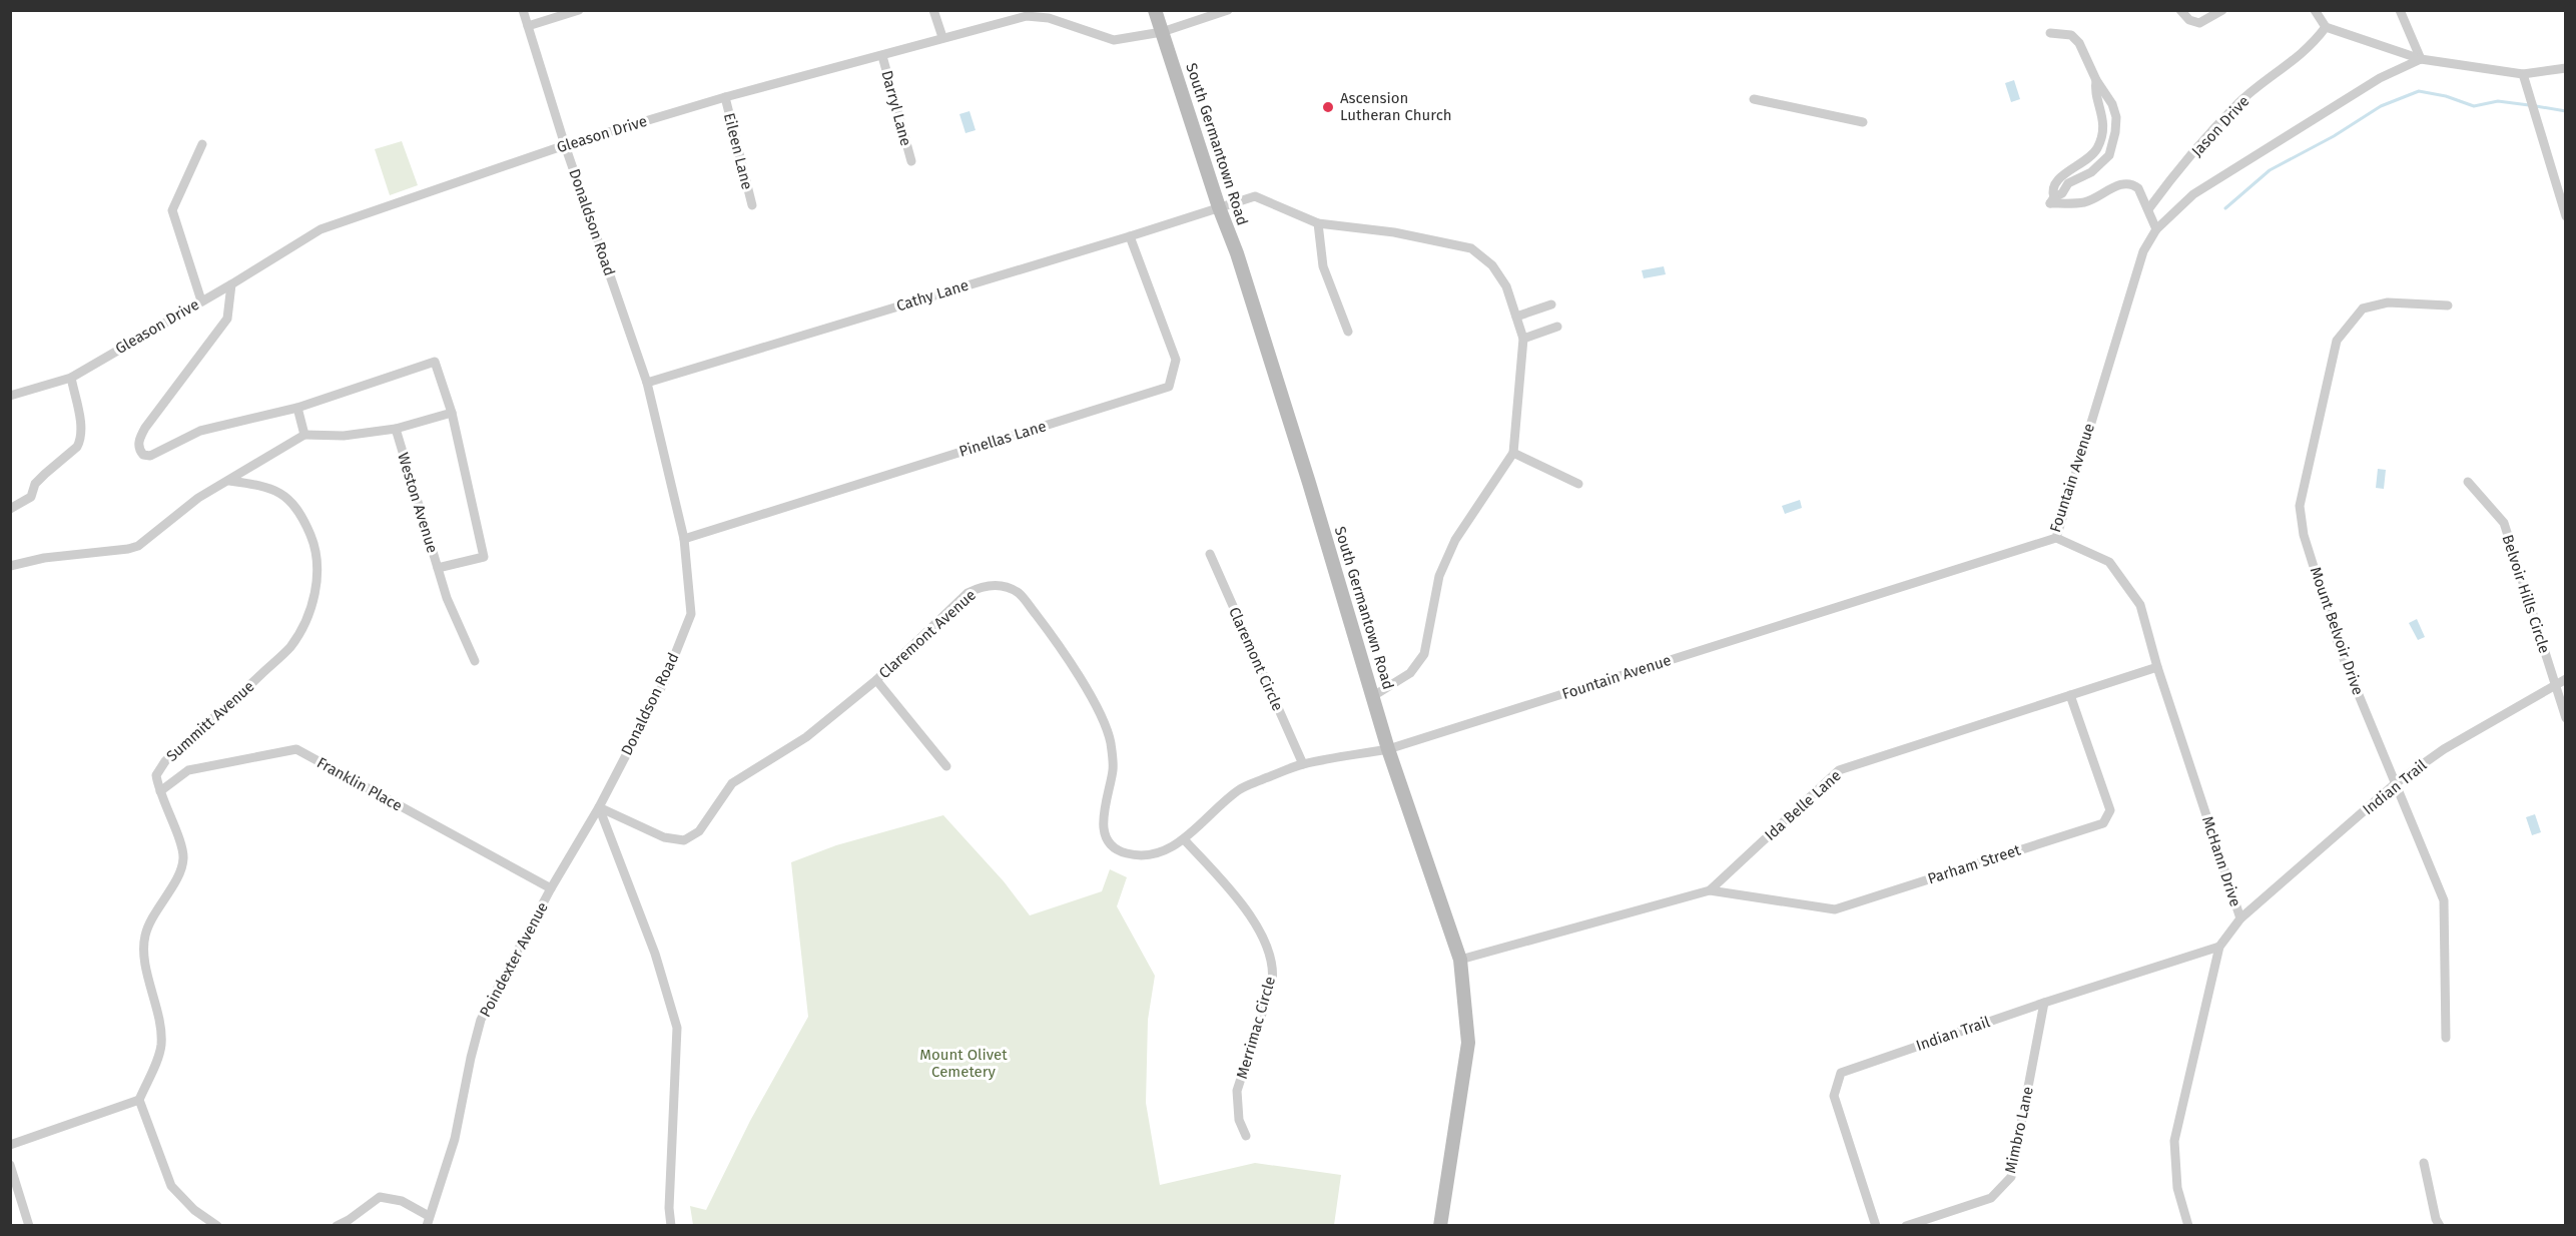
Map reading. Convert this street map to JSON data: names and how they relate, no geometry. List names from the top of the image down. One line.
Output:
{"streets":{"main road":["South Germantown Road"],"street":["Darryl Lane","Jason Drive","Gleason Drive","Eileen Lane","Donaldson Road","Cathy Lane","Pinellas Lane","Fountain Avenue","Weston Avenue","Belvoir Hills Circle","Mount Belvoir Drive","Claremont Avenue","Claremont Circle","Summitt Avenue","Franklin Place","Indian Trail","Ida Belle Lane","McHann Drive","Parham Street","Poindexter Avenue","Merrimac Circle","Mimbro Lane"]},"crossings":[["Darryl Lane","Gleason Drive"],["Gleason Drive","South Germantown Road"],["Gleason Drive","Eileen Lane"],["Gleason Drive","Donaldson Road"],["South Germantown Road","Cathy Lane"],["South Germantown Road","Fountain Avenue"],["South Germantown Road","Claremont Avenue"],["South Germantown Road","Ida Belle Lane"],["Donaldson Road","Cathy Lane"],["Donaldson Road","Pinellas Lane"],["Donaldson Road","Claremont Avenue"],["Donaldson Road","Poindexter Avenue"],["Cathy Lane","Pinellas Lane"],["Fountain Avenue","Claremont Avenue"],["Fountain Avenue","McHann Drive"],["Belvoir Hills Circle","Indian Trail"],["Mount Belvoir Drive","Indian Trail"],["Claremont Avenue","Claremont Circle"],["Claremont Avenue","Poindexter Avenue"],["Claremont Avenue","Merrimac Circle"],["Summitt Avenue","Franklin Place"],["Franklin Place","Poindexter Avenue"],["Indian Trail","McHann Drive"],["Indian Trail","Mimbro Lane"],["Ida Belle Lane","McHann Drive"],["Ida Belle Lane","Parham Street"]],"parks":["Mount Olivet Cemetery"],"places":["Ascension Lutheran Church"]}
